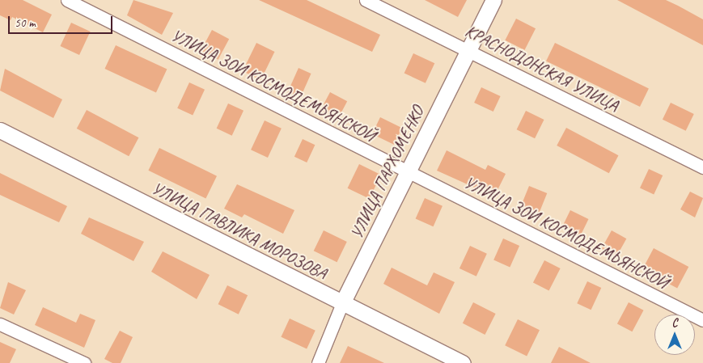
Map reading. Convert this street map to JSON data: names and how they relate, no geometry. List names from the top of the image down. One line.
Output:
{"streets":{"street":["КРАСНОДОНСКАЯ УЛИЦА","УЛИЦА ЗОИ КОСМОДЕМЬЯНСКОЙ","УЛИЦА ПАРХОМЕНКО","УЛИЦА ПАВЛИКА МОРОЗОВА"]},"crossings":[["КРАСНОДОНСКАЯ УЛИЦА","УЛИЦА ПАРХОМЕНКО"],["УЛИЦА ЗОИ КОСМОДЕМЬЯНСКОЙ","УЛИЦА ПАРХОМЕНКО"],["УЛИЦА ПАРХОМЕНКО","УЛИЦА ПАВЛИКА МОРОЗОВА"]],"scale_bar":"50 m","north":"top"}
